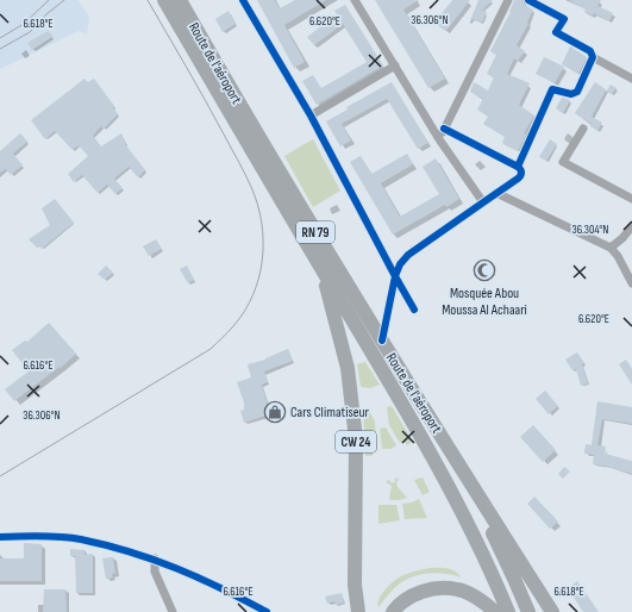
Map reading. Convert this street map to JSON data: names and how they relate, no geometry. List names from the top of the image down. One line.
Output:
{"streets":{"highway":["Route de l'aéroport","RN 79","CW 24"]},"crossings":[["Route de l'aéroport","RN 79"],["Route de l'aéroport","CW 24"],["RN 79","CW 24"]],"places":{"mosque":["Mosquée Abou Moussa Al Achaari"],"shop":["Cars Climatiseur"]},"coordinates":["36.306°N","6.620°E","6.618°E","36.304°N","6.616°E"]}
